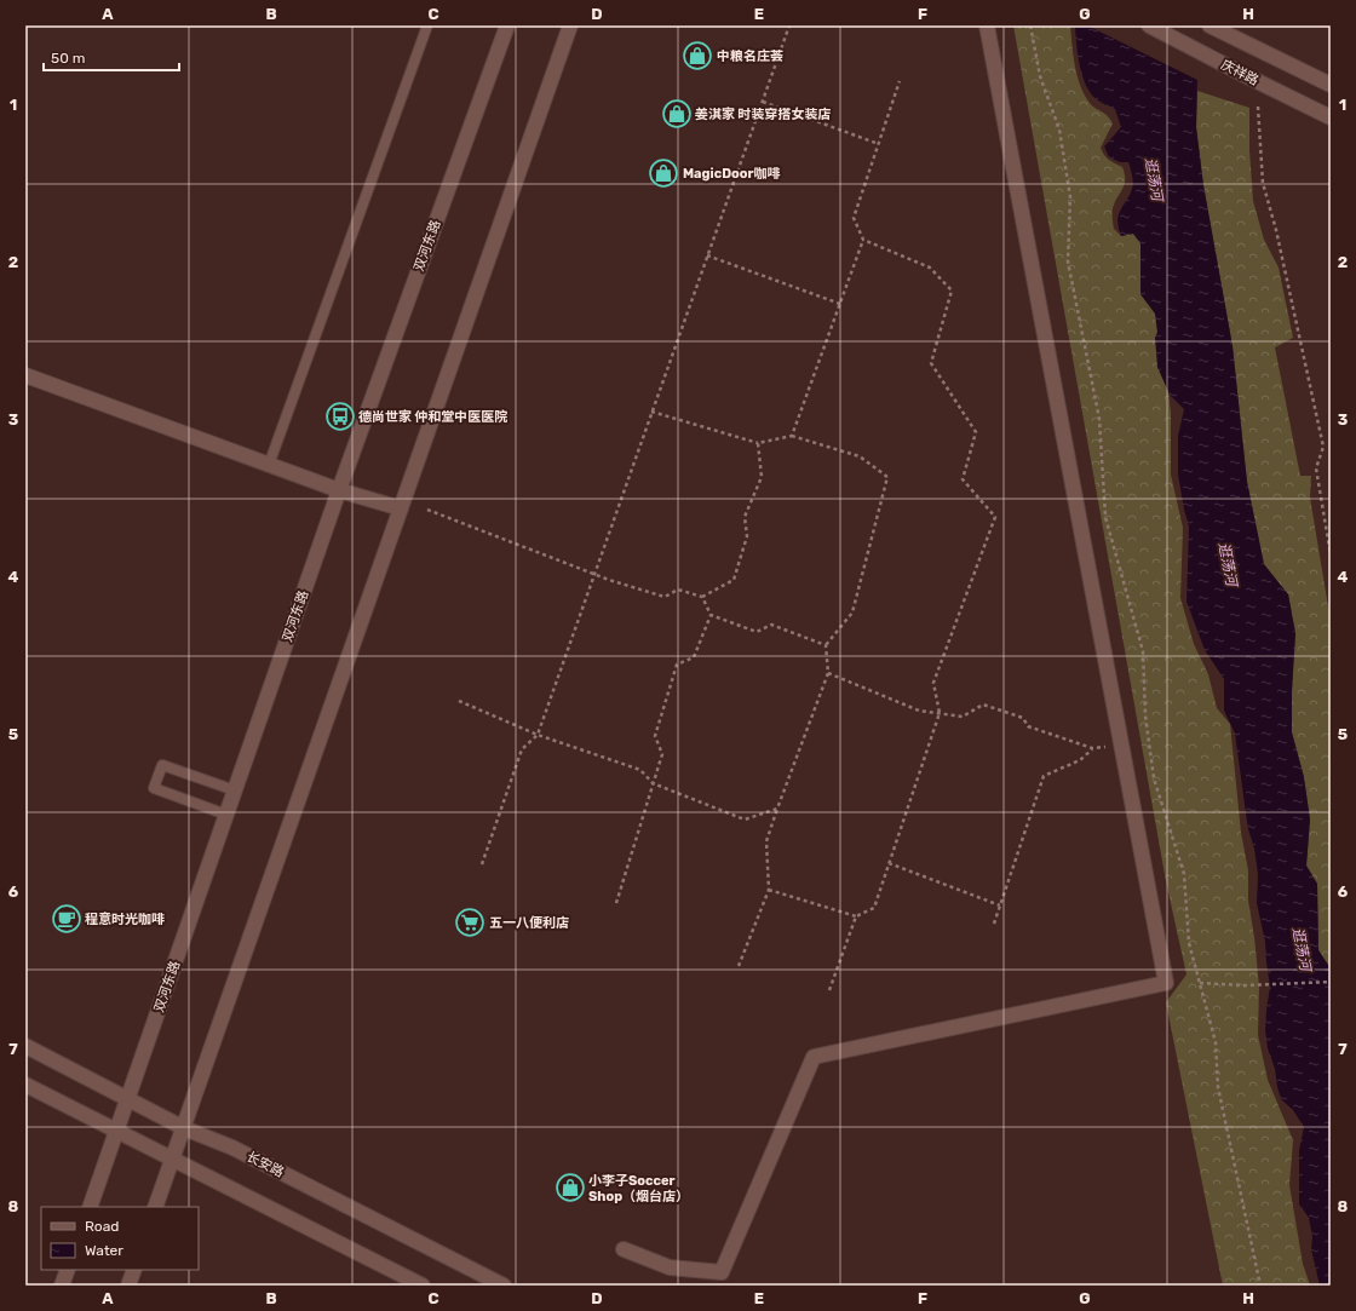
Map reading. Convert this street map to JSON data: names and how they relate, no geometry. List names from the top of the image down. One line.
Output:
{"streets":{"street":["庆祥路","双河东路","长安路"]},"crossings":[["双河东路","长安路"]],"water":["逛荡河"],"places":{"shop":["中粮名庄荟","姜淇家 时装穿搭女装店","MagicDoor咖啡","小李子Soccer Shop（烟台店）"],"bus stop":["德尚世家 仲和堂中医医院"],"cafe":["程意时光咖啡"],"supermarket":["五一八便利店"]},"legend":["Road","Water"],"scale_bar":"50 m","grid":{"columns":["A","B","C","D","E","F","G","H"],"rows":["1","2","3","4","5","6","7","8"]}}
